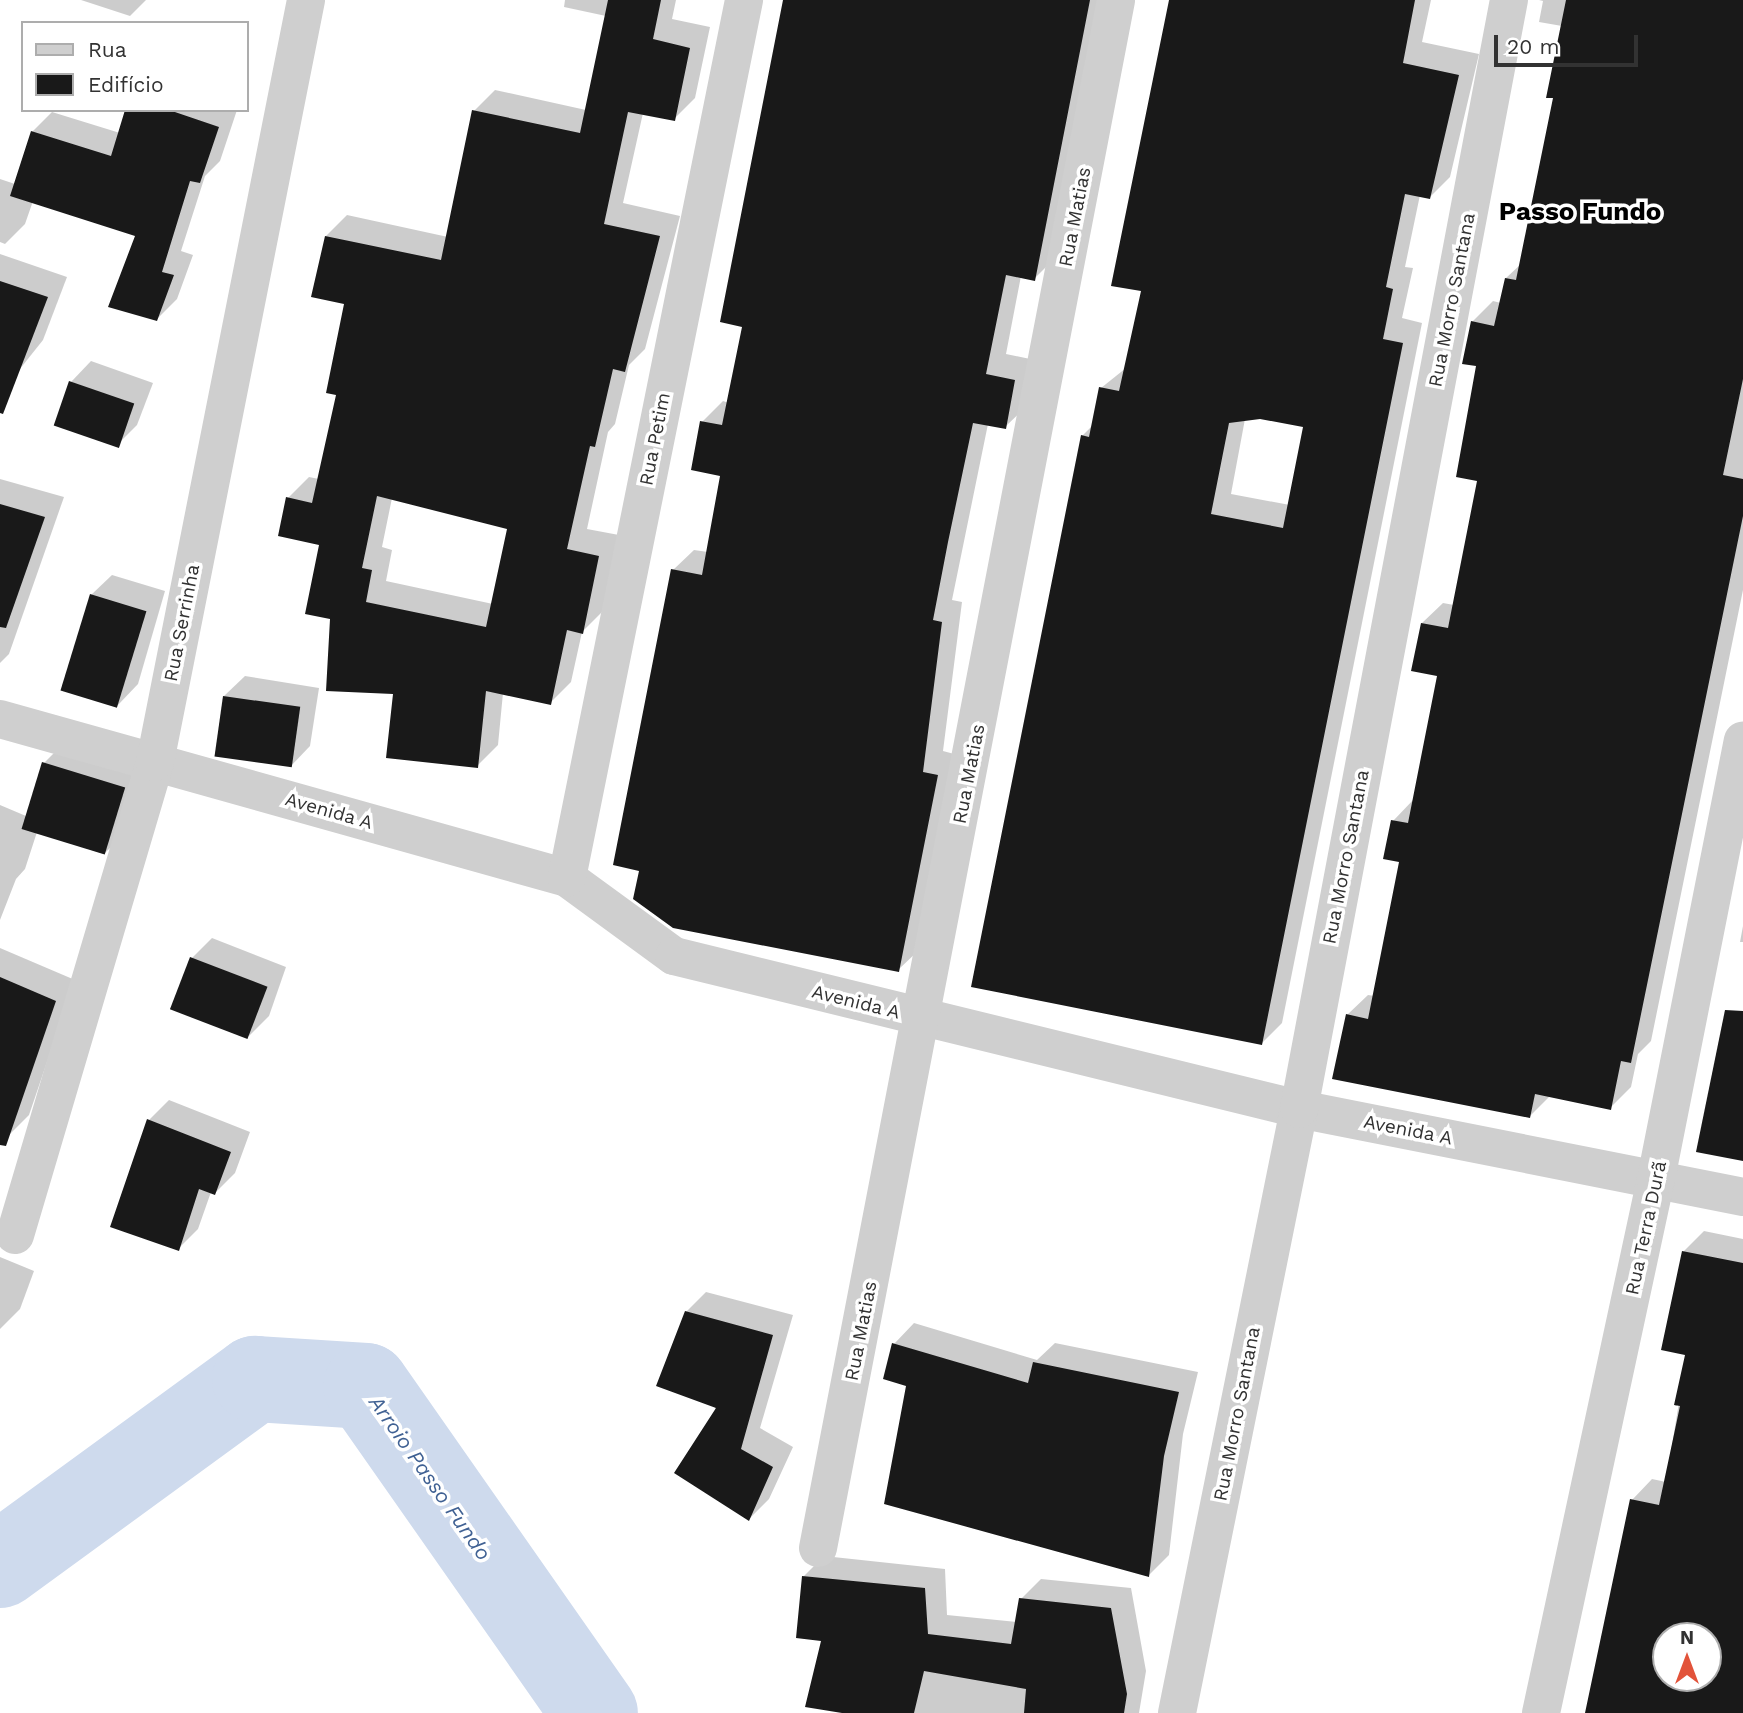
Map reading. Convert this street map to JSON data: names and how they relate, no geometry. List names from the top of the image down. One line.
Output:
{"streets":{"street":["Rua Matias","Rua Morro Santana","Rua Petim","Rua Serrinha","Avenida A","Rua Terra Durã"]},"crossings":[["Rua Matias","Avenida A"],["Rua Morro Santana","Avenida A"],["Rua Petim","Avenida A"],["Rua Serrinha","Avenida A"],["Avenida A","Rua Terra Durã"]],"districts":["Passo Fundo"],"water":["Arroio Passo Fundo"],"legend":["Rua","Edifício"],"scale_bar":"20 m","north":"top"}
